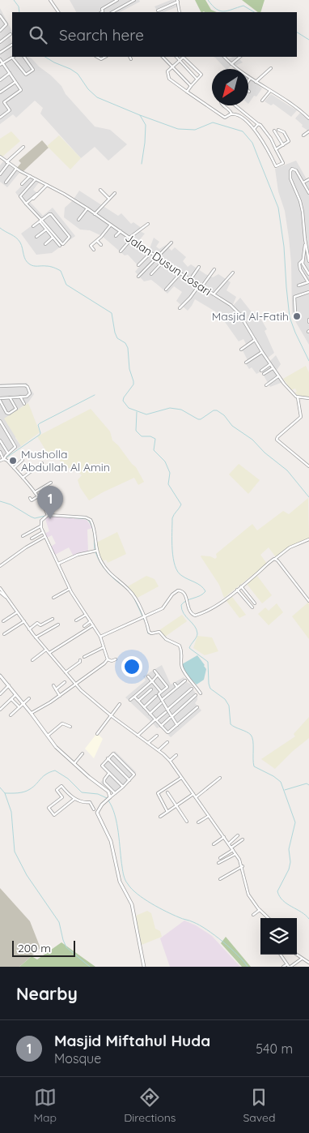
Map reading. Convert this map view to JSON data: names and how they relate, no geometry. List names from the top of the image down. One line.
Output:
{"streets":{"street":["Jalan Dusun Losari"]},"places":["Masjid Al-Fatih","Musholla Abdullah Al Amin"],"scale_bar":"200 m","north":"bottom left","page":{"search":"Search here","pins":"1","scale":"200 m","heading":"Nearby","list":[{"mark":"1","name":"Masjid Miftahul Huda","note":"Mosque","value":"540 m"}],"nav":["Map","Directions","Saved"]}}
